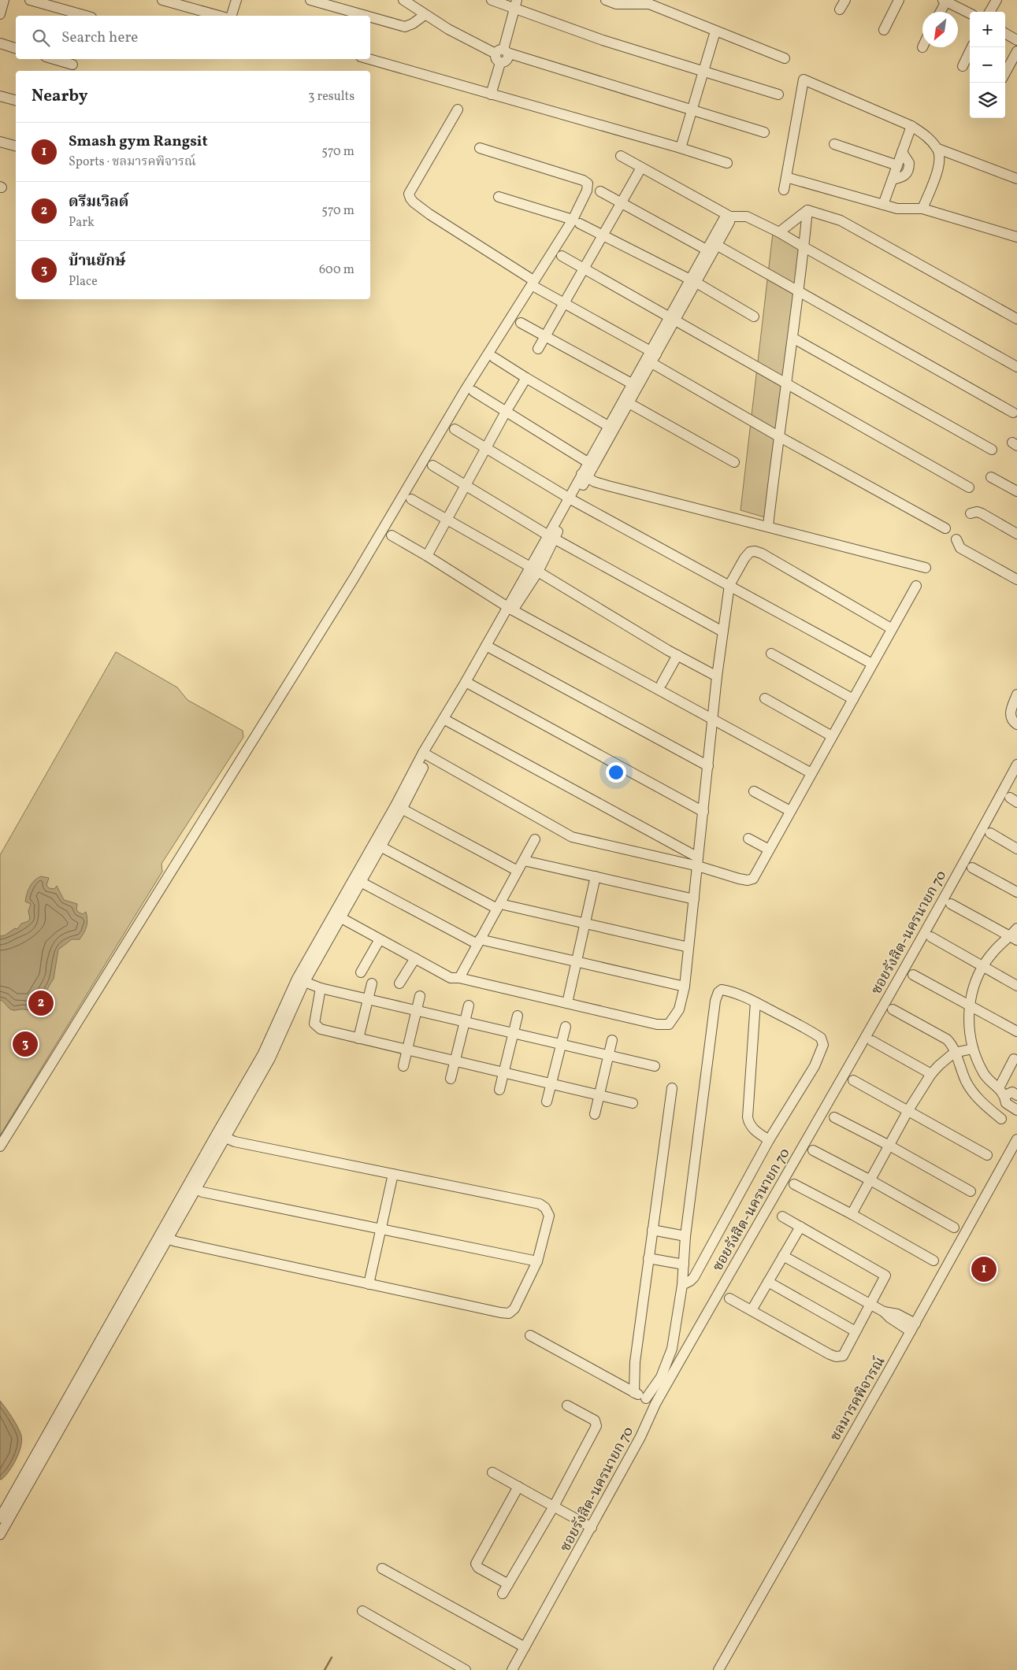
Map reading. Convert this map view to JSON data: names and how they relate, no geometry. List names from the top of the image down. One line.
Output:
{"streets":{"street":["ซอยรังสิต-นครนายก 70","ชลมารคพิจารณ์"]},"north":"bottom left","page":{"map_buttons":["+","−"],"search":"Search here","heading":["Nearby","3 results"],"list":[{"mark":"1","name":"Smash gym Rangsit","note":"Sports · ชลมารคพิจารณ์","value":"570 m"},{"mark":"2","name":"ดรีมเวิลด์","note":"Park","value":"570 m"},{"mark":"3","name":"บ้านยักษ์","note":"Place","value":"600 m"}],"pins":["2","3","1"]}}
